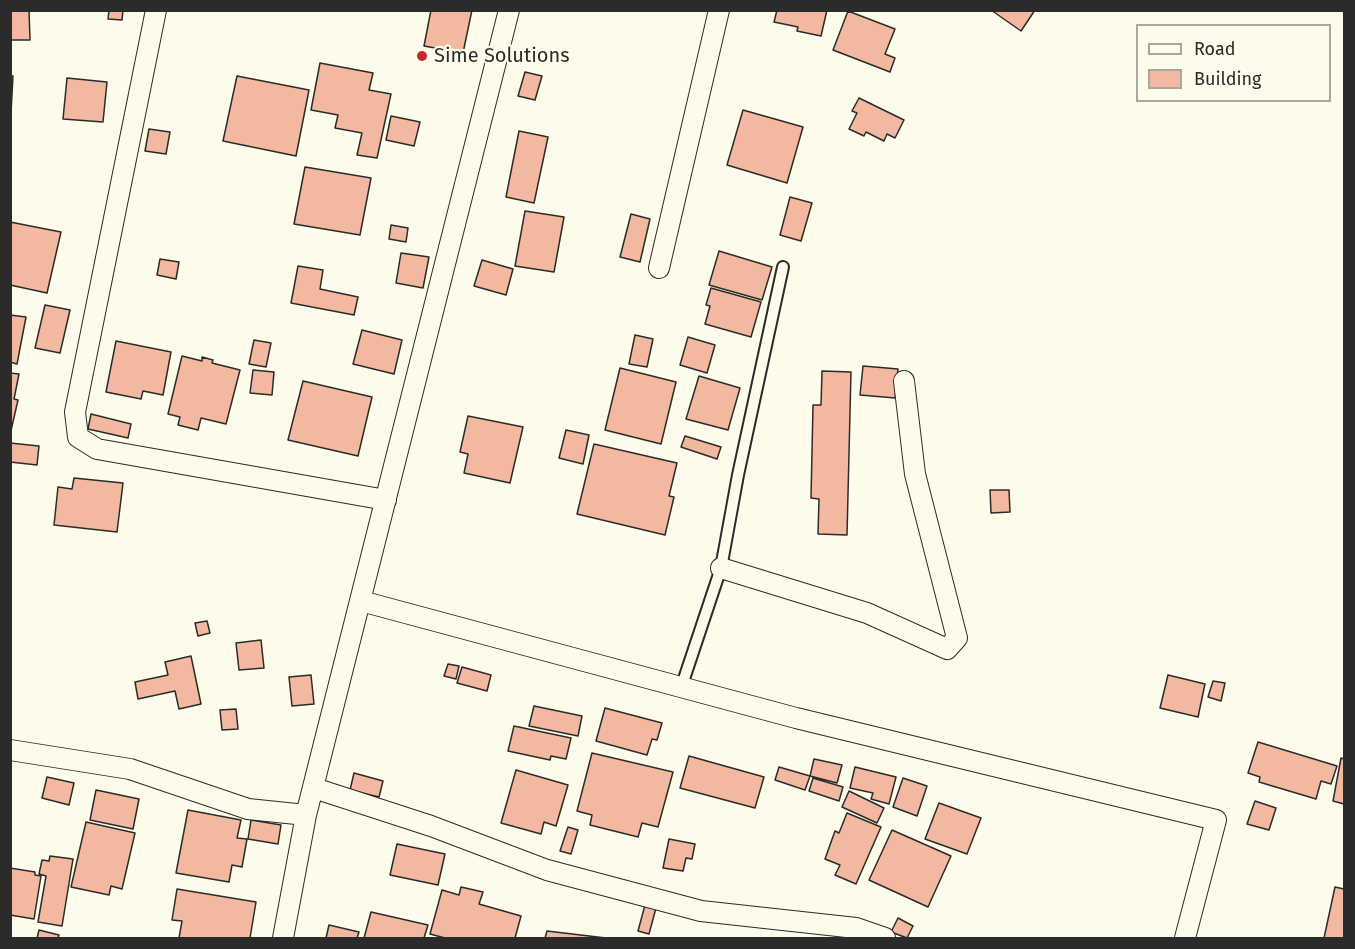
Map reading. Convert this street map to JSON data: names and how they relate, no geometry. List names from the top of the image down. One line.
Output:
{"places":["Sime Solutions"],"legend":["Road","Building"]}
